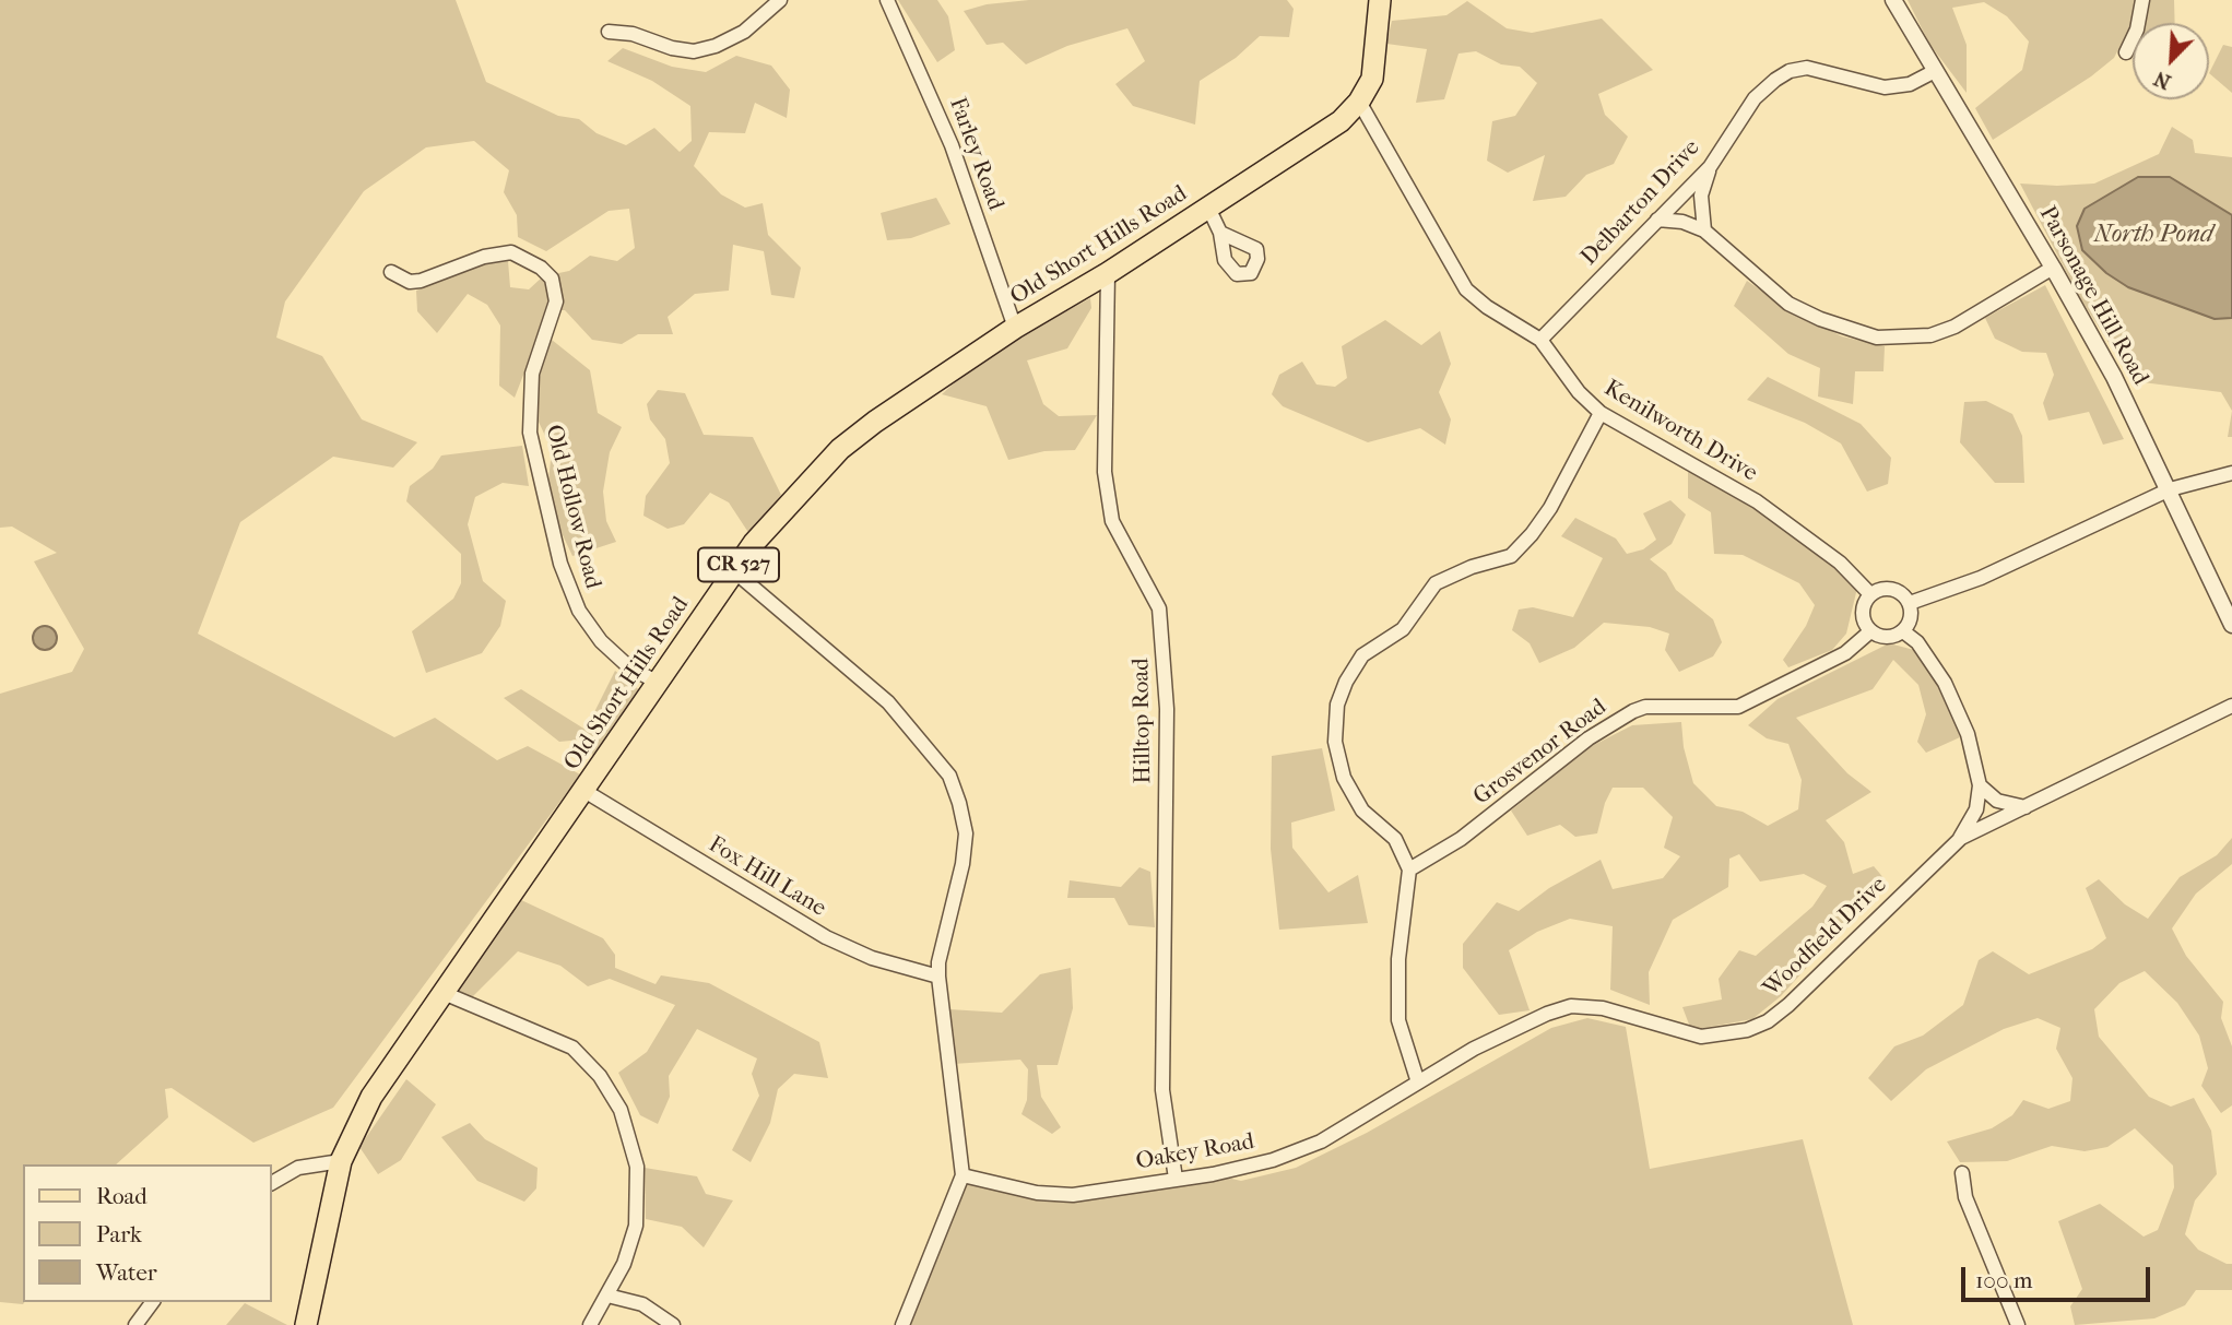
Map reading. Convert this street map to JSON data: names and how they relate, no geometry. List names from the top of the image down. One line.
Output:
{"streets":{"main road":["Old Short Hills Road","CR 527"],"street":["Farley Road","Delbarton Drive","Parsonage Hill Road","Kenilworth Drive","Old Hollow Road","Hilltop Road","Grosvenor Road","Fox Hill Lane","Woodfield Drive","Oakey Road"]},"crossings":[["Farley Road","Old Short Hills Road"],["Delbarton Drive","Parsonage Hill Road"],["Delbarton Drive","Kenilworth Drive"],["Old Short Hills Road","Kenilworth Drive"],["Old Short Hills Road","Old Hollow Road"],["Old Short Hills Road","Hilltop Road"],["Old Short Hills Road","Fox Hill Lane"],["Kenilworth Drive","Grosvenor Road"],["Hilltop Road","Oakey Road"],["Woodfield Drive","Oakey Road"]],"water":["North Pond"],"legend":["Road","Park","Water"],"scale_bar":"100 m","north":"bottom left"}
